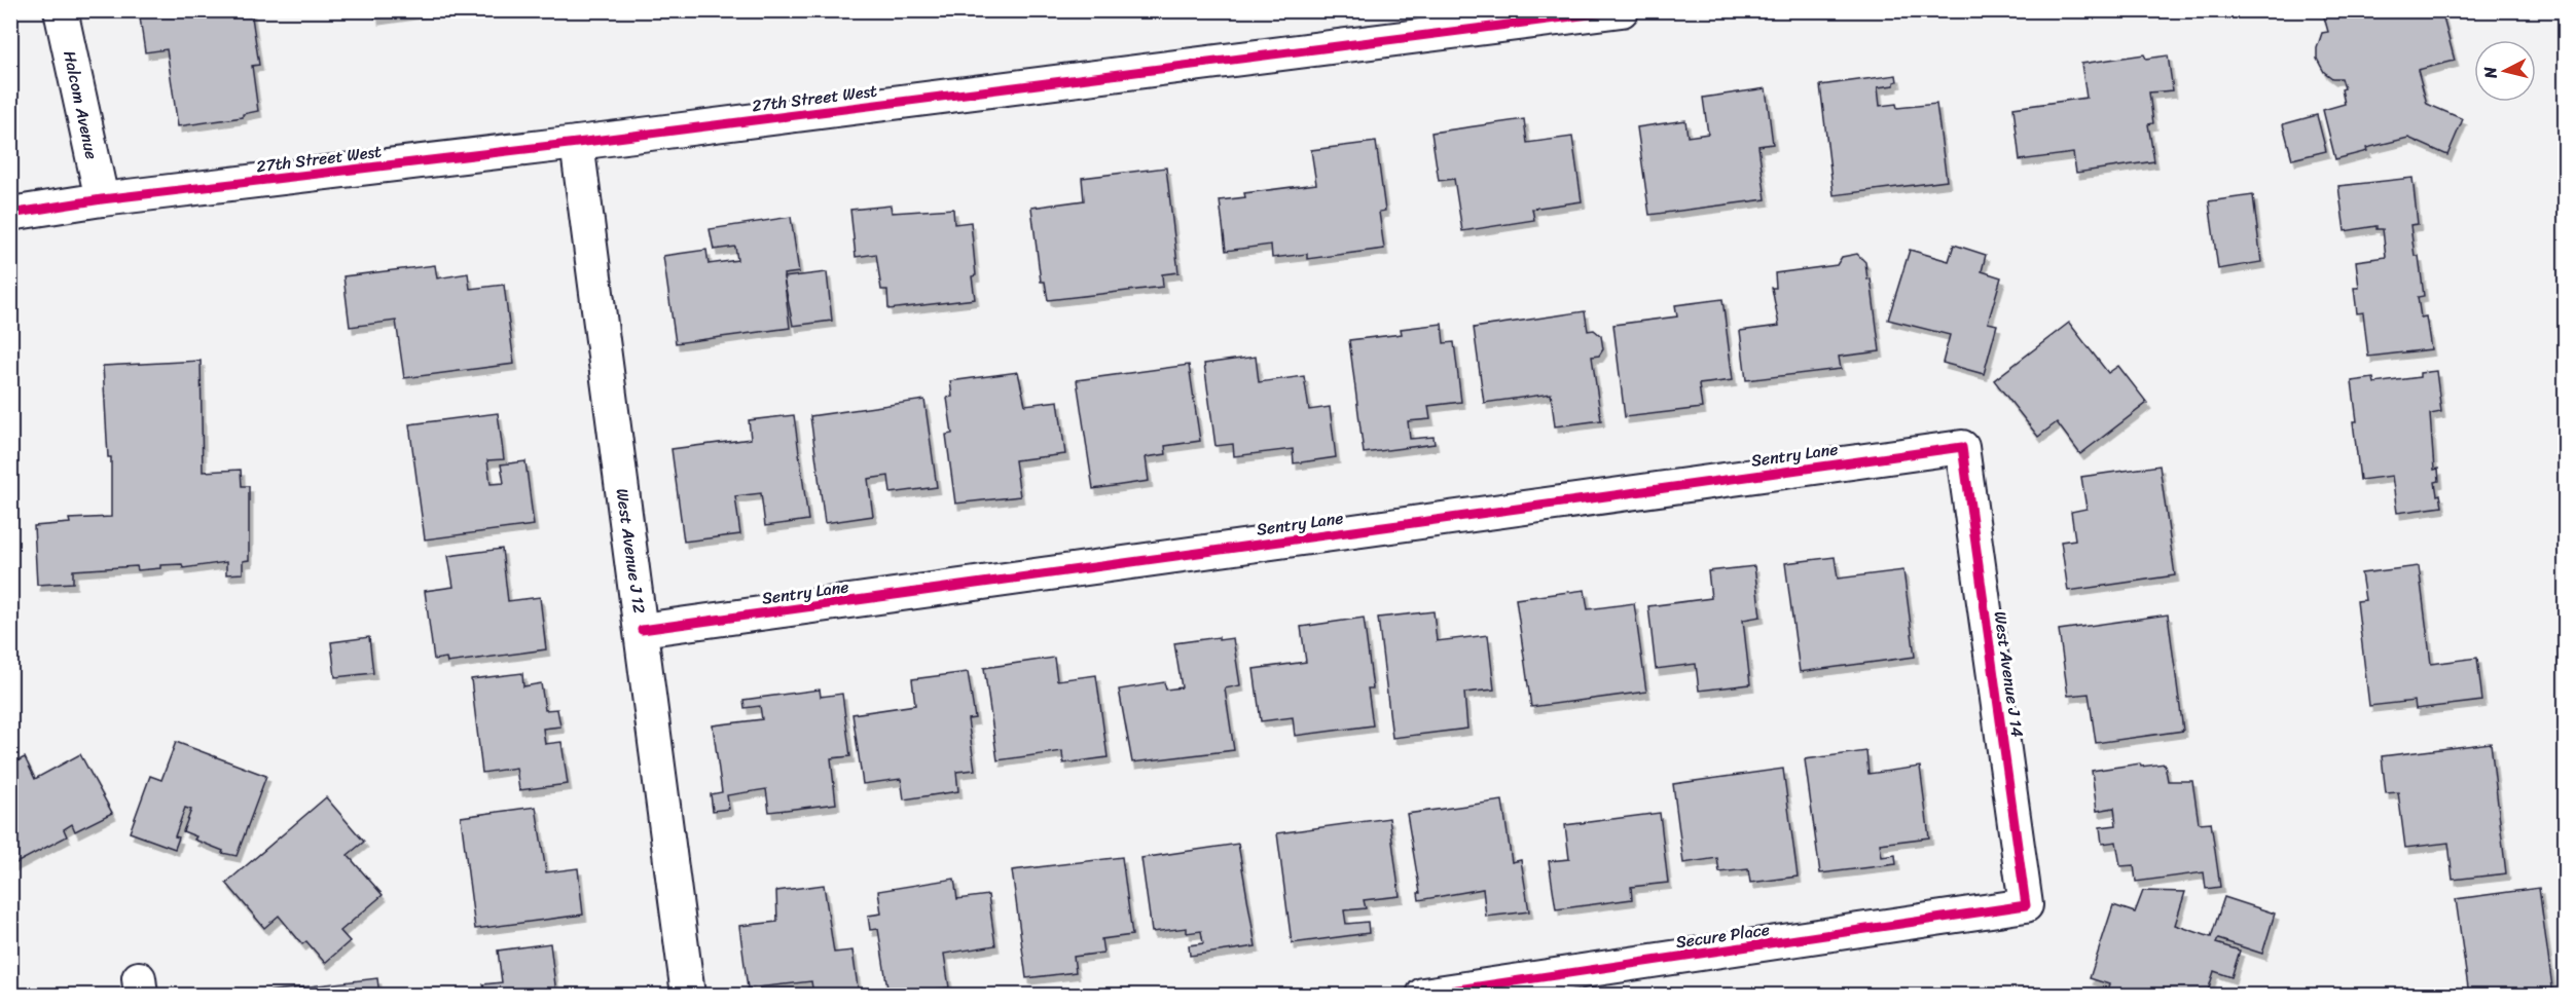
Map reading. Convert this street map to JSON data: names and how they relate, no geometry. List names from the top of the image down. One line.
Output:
{"streets":{"street":["27th Street West","Halcom Avenue","Sentry Lane","West Avenue J 12","West Avenue J 14","Secure Place"]},"crossings":[["27th Street West","Halcom Avenue"],["27th Street West","West Avenue J 12"],["Sentry Lane","West Avenue J 12"],["Sentry Lane","West Avenue J 14"],["West Avenue J 14","Secure Place"]],"north":"left"}
